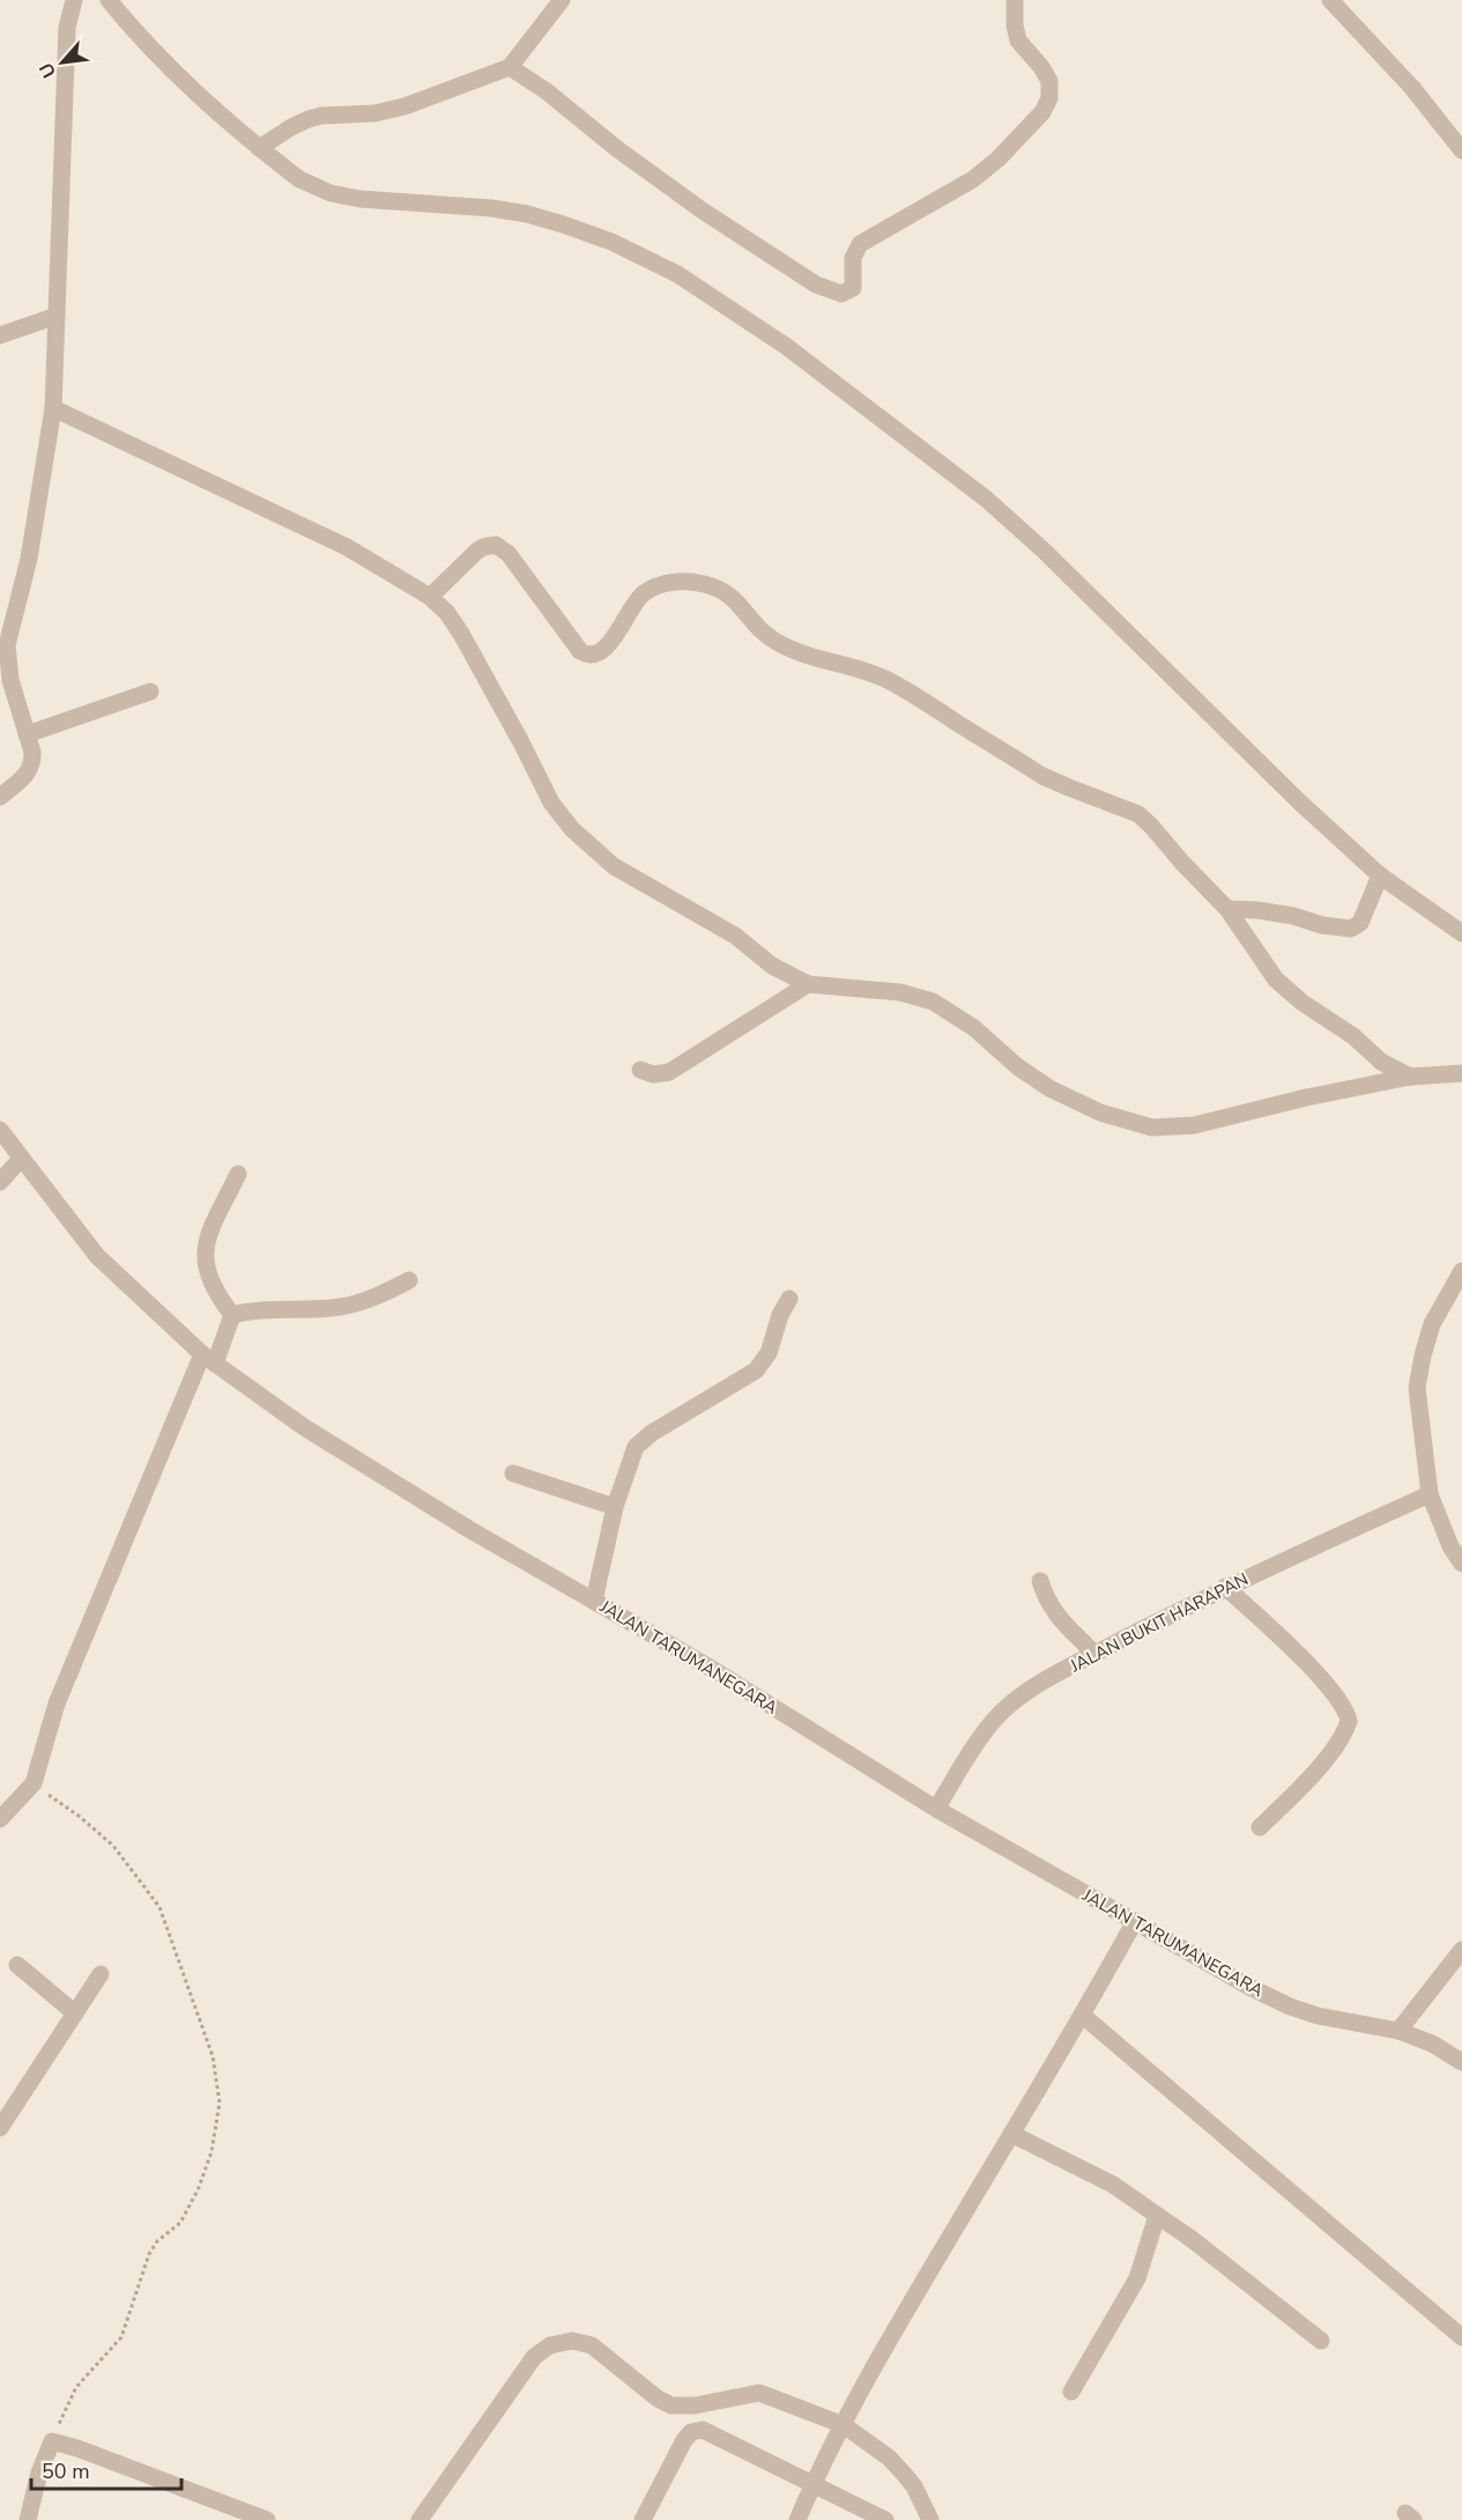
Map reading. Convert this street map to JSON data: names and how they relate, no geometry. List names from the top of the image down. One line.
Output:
{"streets":{"street":["JALAN BUKIT HARAPAN","JALAN TARUMANEGARA"]},"crossings":[["JALAN BUKIT HARAPAN","JALAN TARUMANEGARA"]],"scale_bar":"50 m","north":"bottom left"}
